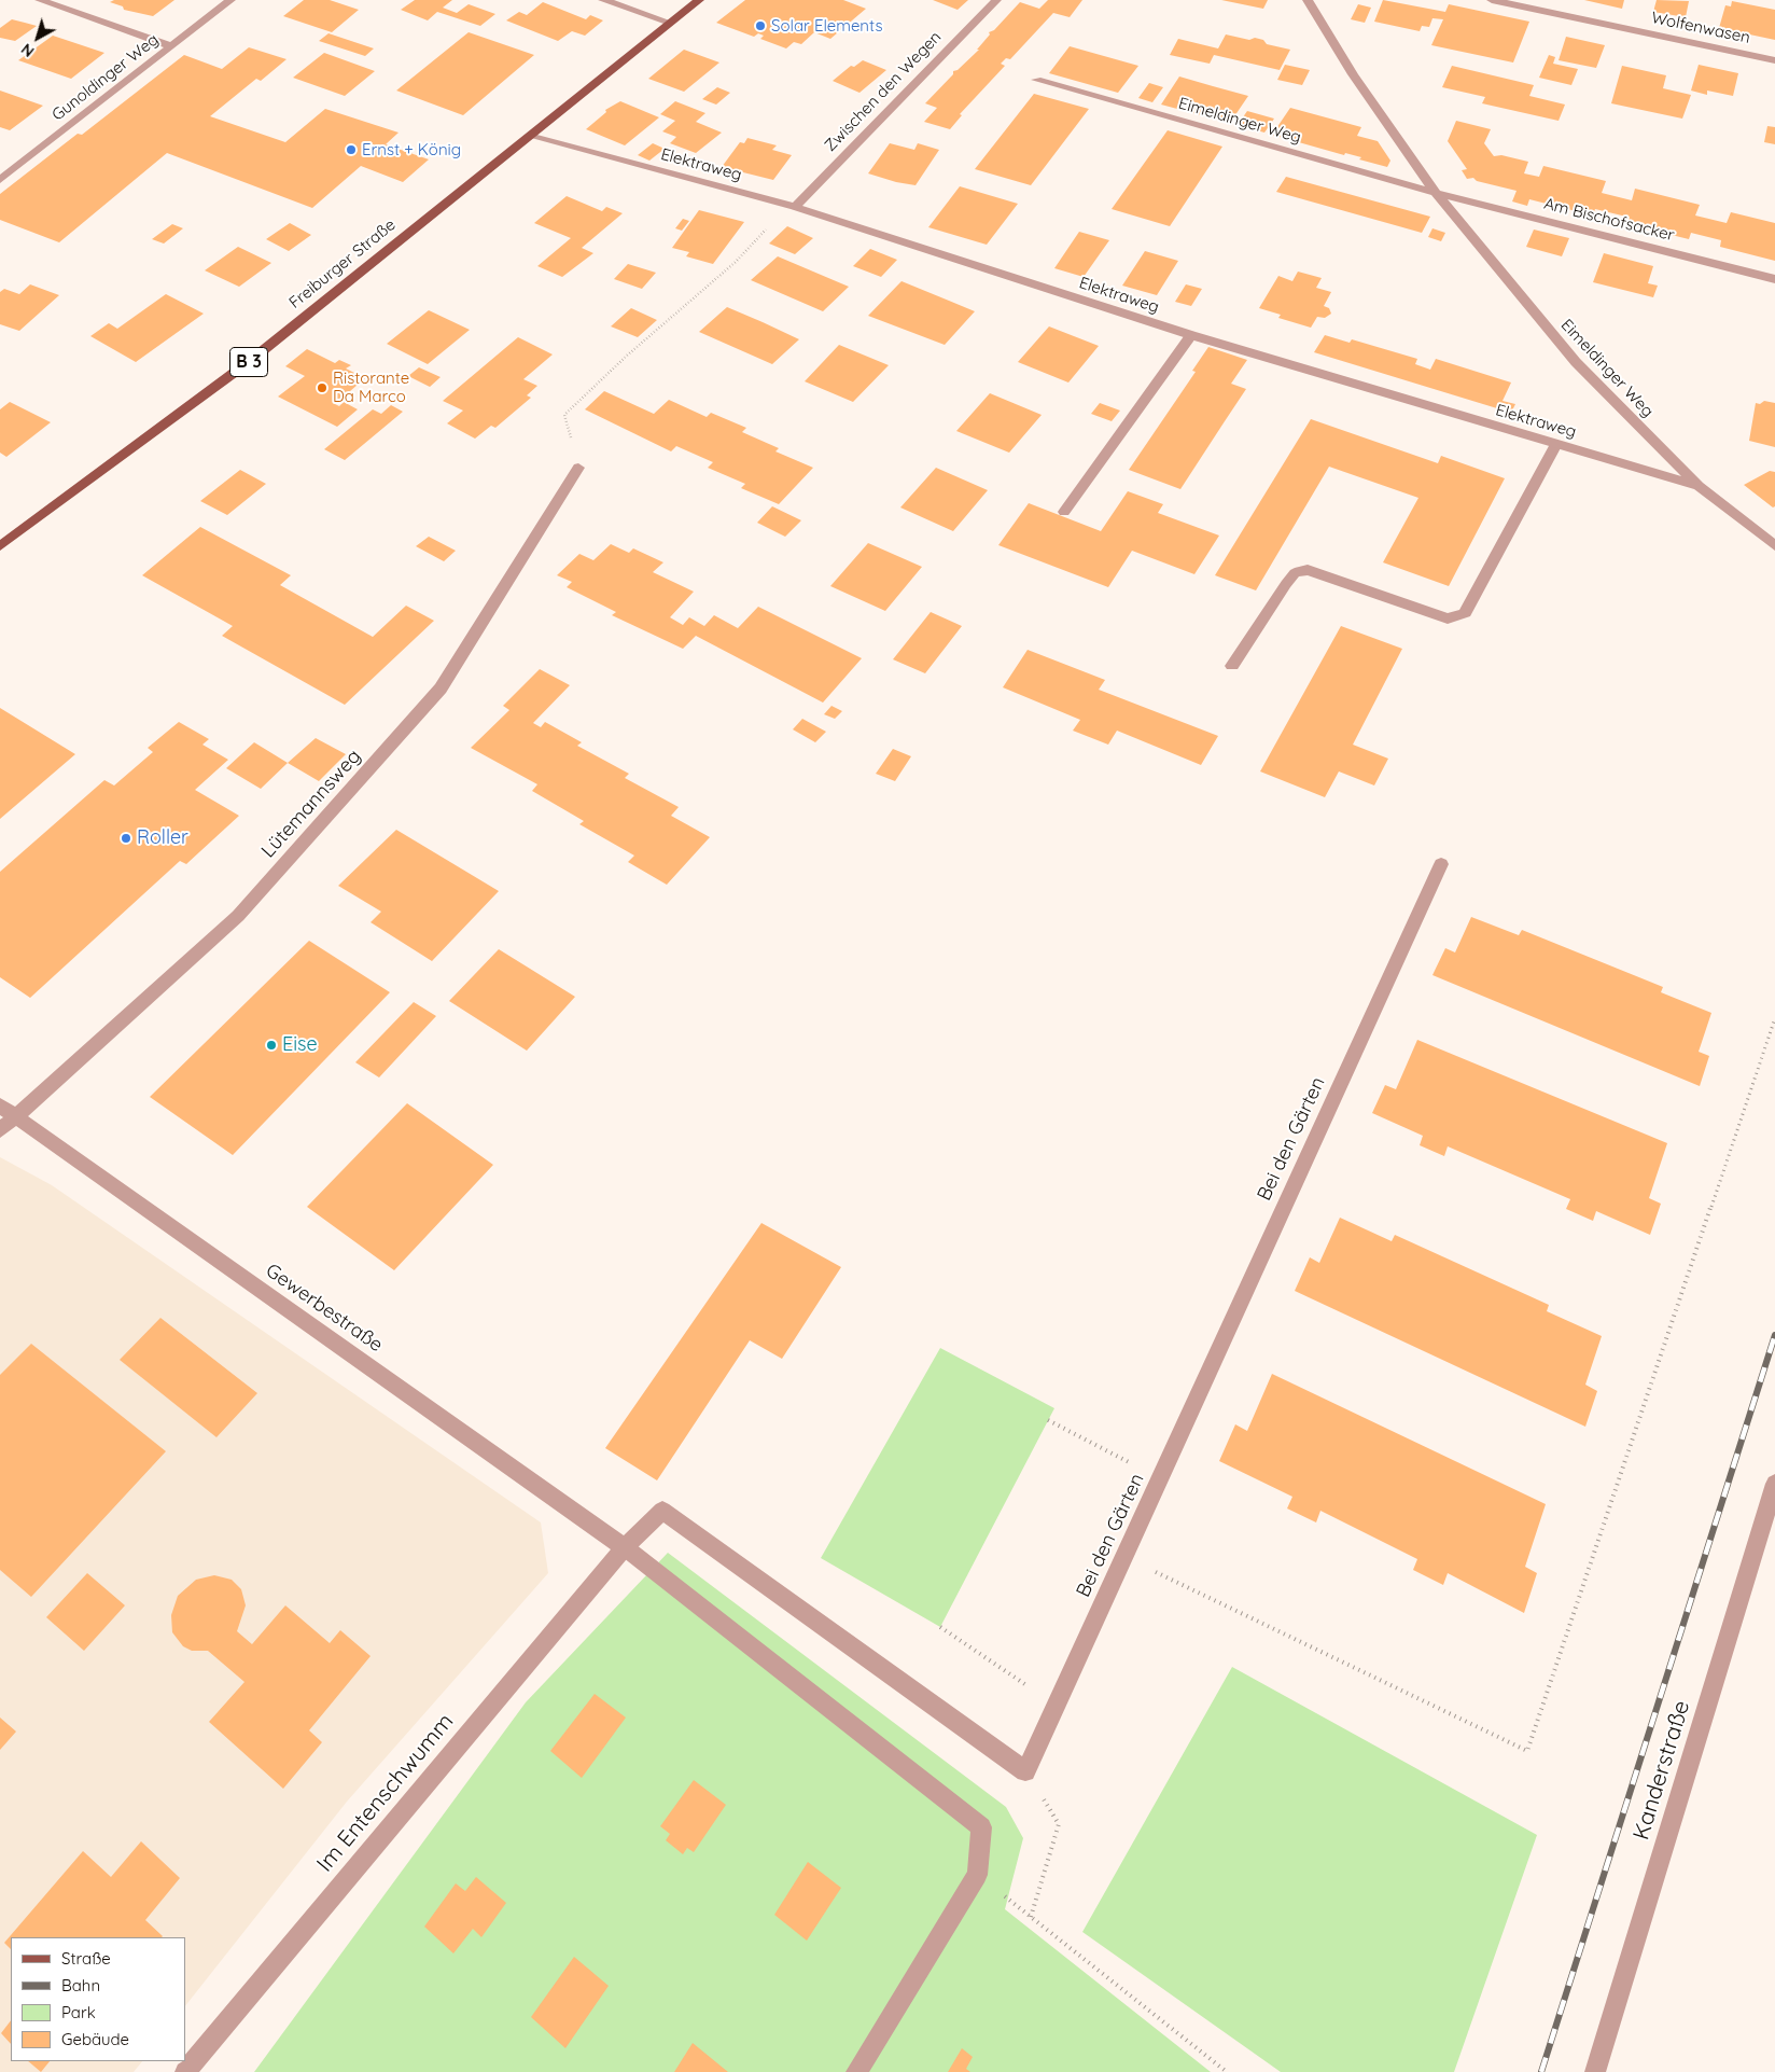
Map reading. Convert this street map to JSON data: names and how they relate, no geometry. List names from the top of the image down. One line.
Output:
{"streets":{"main road":["Freiburger Straße","B 3"],"street":["Wolfenwasen","Gunoldinger Weg","Zwischen den Wegen","Eimeldinger Weg","Elektraweg","Am Bischofsacker","Lütemannsweg","Bei den Gärten","Gewerbestraße","Kanderstraße","Im Entenschwumm"]},"crossings":[["Zwischen den Wegen","Elektraweg"],["Eimeldinger Weg","Elektraweg"],["Eimeldinger Weg","Am Bischofsacker"],["Elektraweg","Freiburger Straße"],["Lütemannsweg","Gewerbestraße"],["Gewerbestraße","Im Entenschwumm"]],"places":["Solar Elements","Ernst + König","Ristorante Da Marco","Roller","Eise"],"legend":["Straße","Bahn","Park","Gebäude"],"north":"bottom left"}
